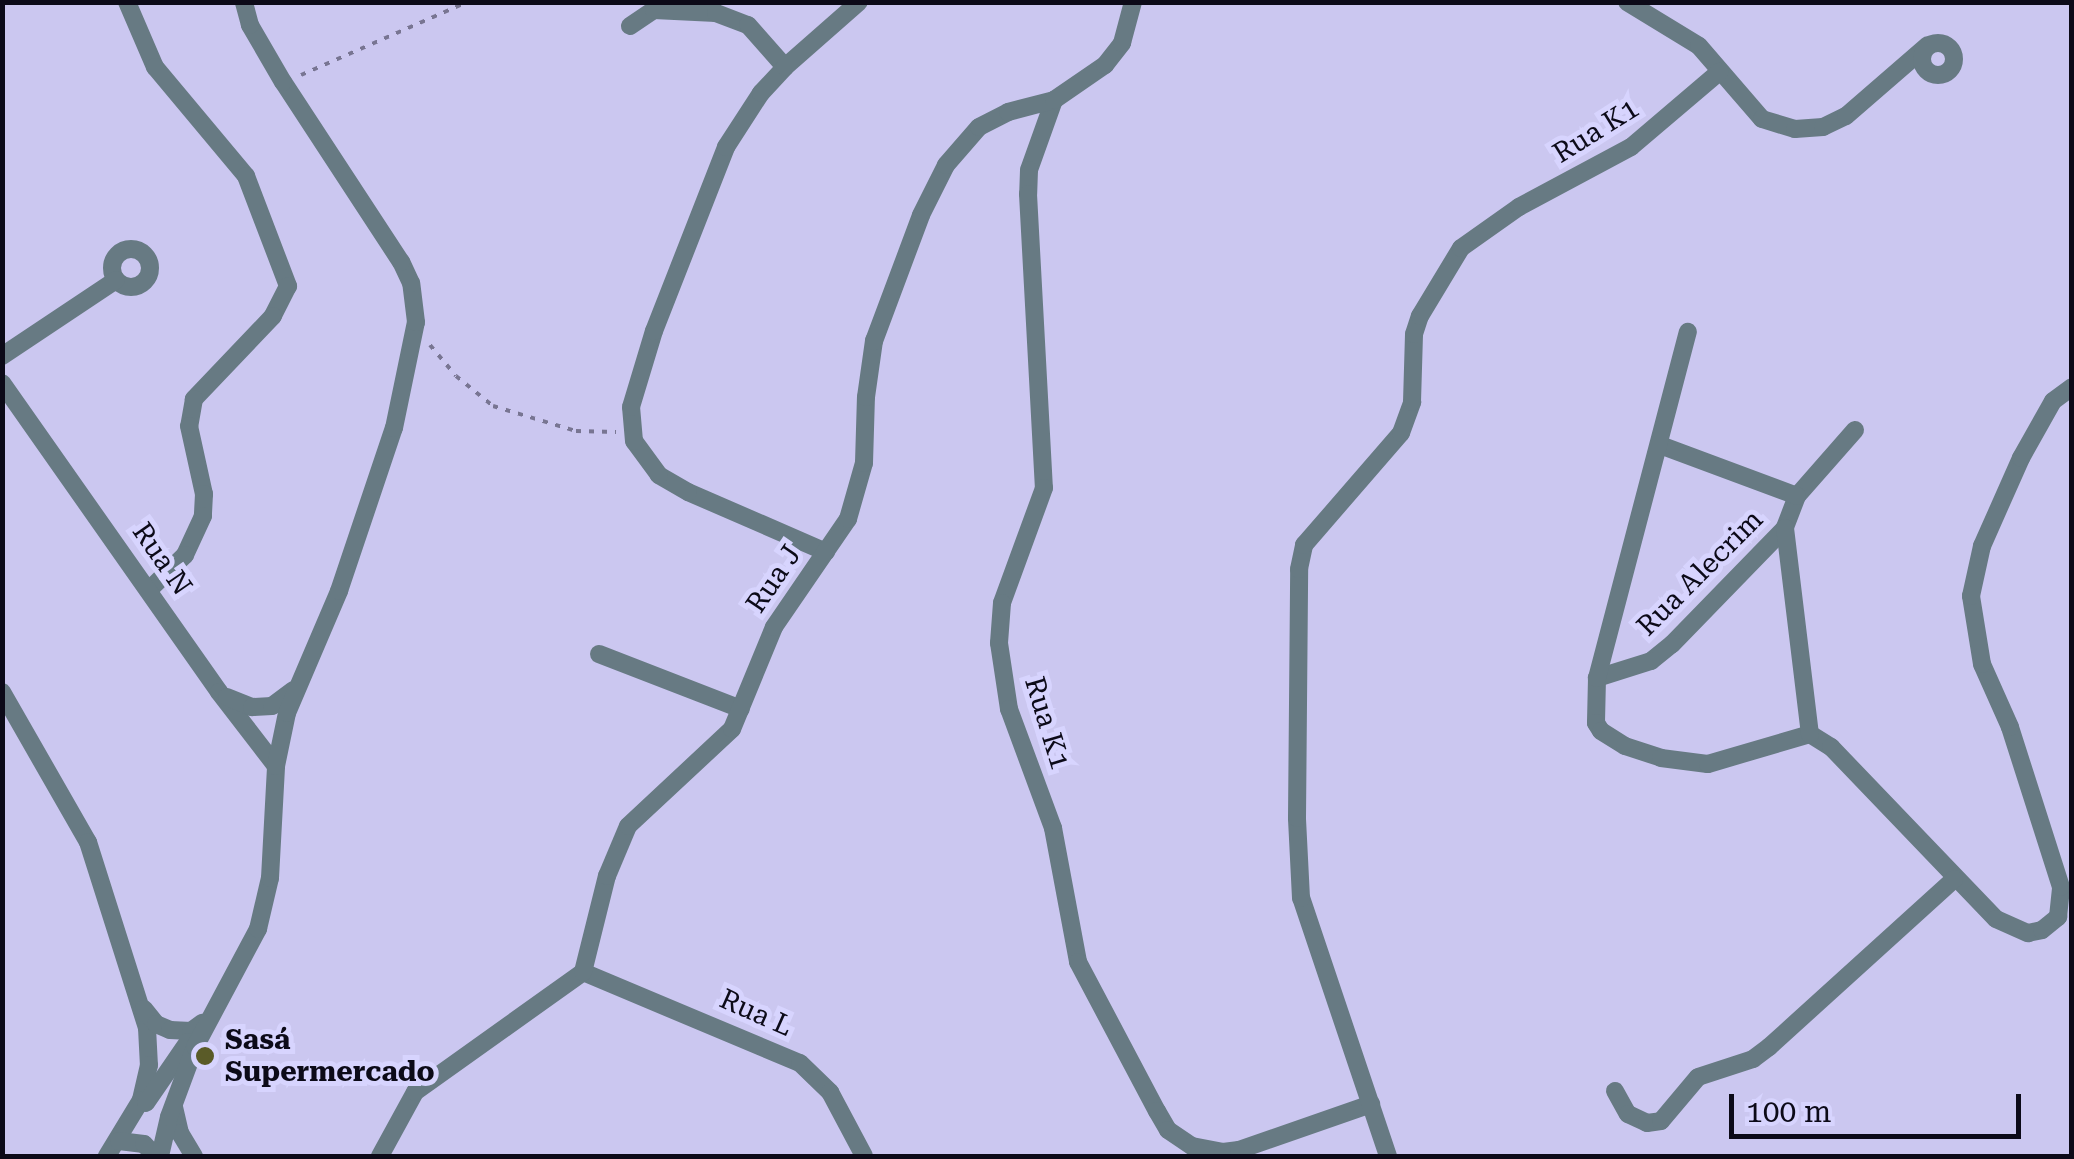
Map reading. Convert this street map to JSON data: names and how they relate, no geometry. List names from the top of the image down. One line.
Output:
{"streets":{"street":["Rua K1","Rua N","Rua Alecrim","Rua J","Rua L"]},"crossings":[["Rua K1","Rua J"],["Rua J","Rua L"]],"places":["Sasá Supermercado"],"scale_bar":"100 m"}
